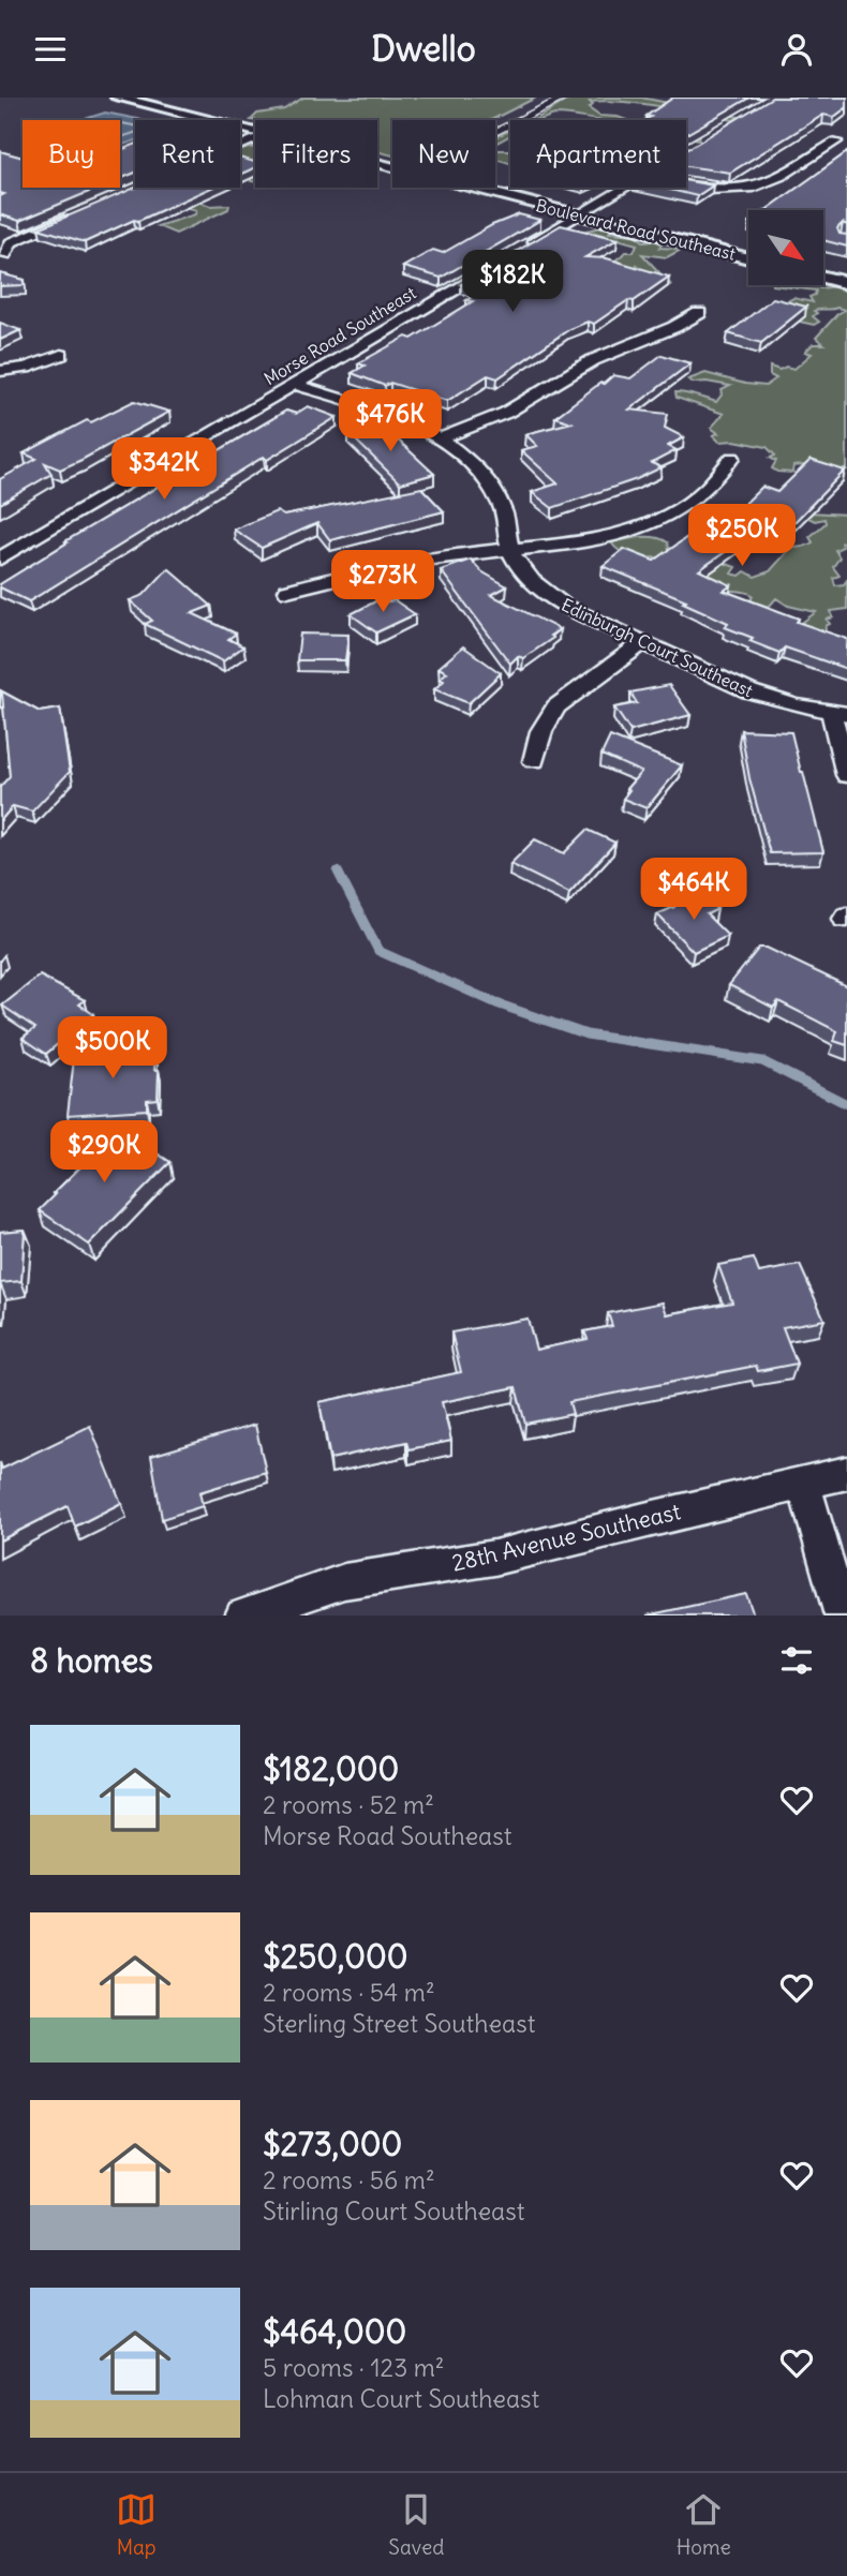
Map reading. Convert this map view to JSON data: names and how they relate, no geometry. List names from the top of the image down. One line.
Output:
{"streets":{"street":["Boulevard Road Southeast","Morse Road Southeast","Edinburgh Court Southeast","28th Avenue Southeast"]},"crossings":[["Morse Road Southeast","Edinburgh Court Southeast"]],"north":"bottom right","page":{"header":"Dwello","chip":["Buy","Rent","Filters","New","Apartment"],"price":["$182K","$476K","$342K","$250K","$273K","$464K","$500K","$290K"],"heading":"8 homes","list":[{"name":"$182,000","note":"2 rooms · 52 m² · Morse Road Southeast"},{"name":"$250,000","note":"2 rooms · 54 m² · Sterling Street Southeast"},{"name":"$273,000","note":"2 rooms · 56 m² · Stirling Court Southeast"},{"name":"$464,000","note":"5 rooms · 123 m² · Lohman Court Southeast"}],"tabs":["Map","Saved","Home"]}}
